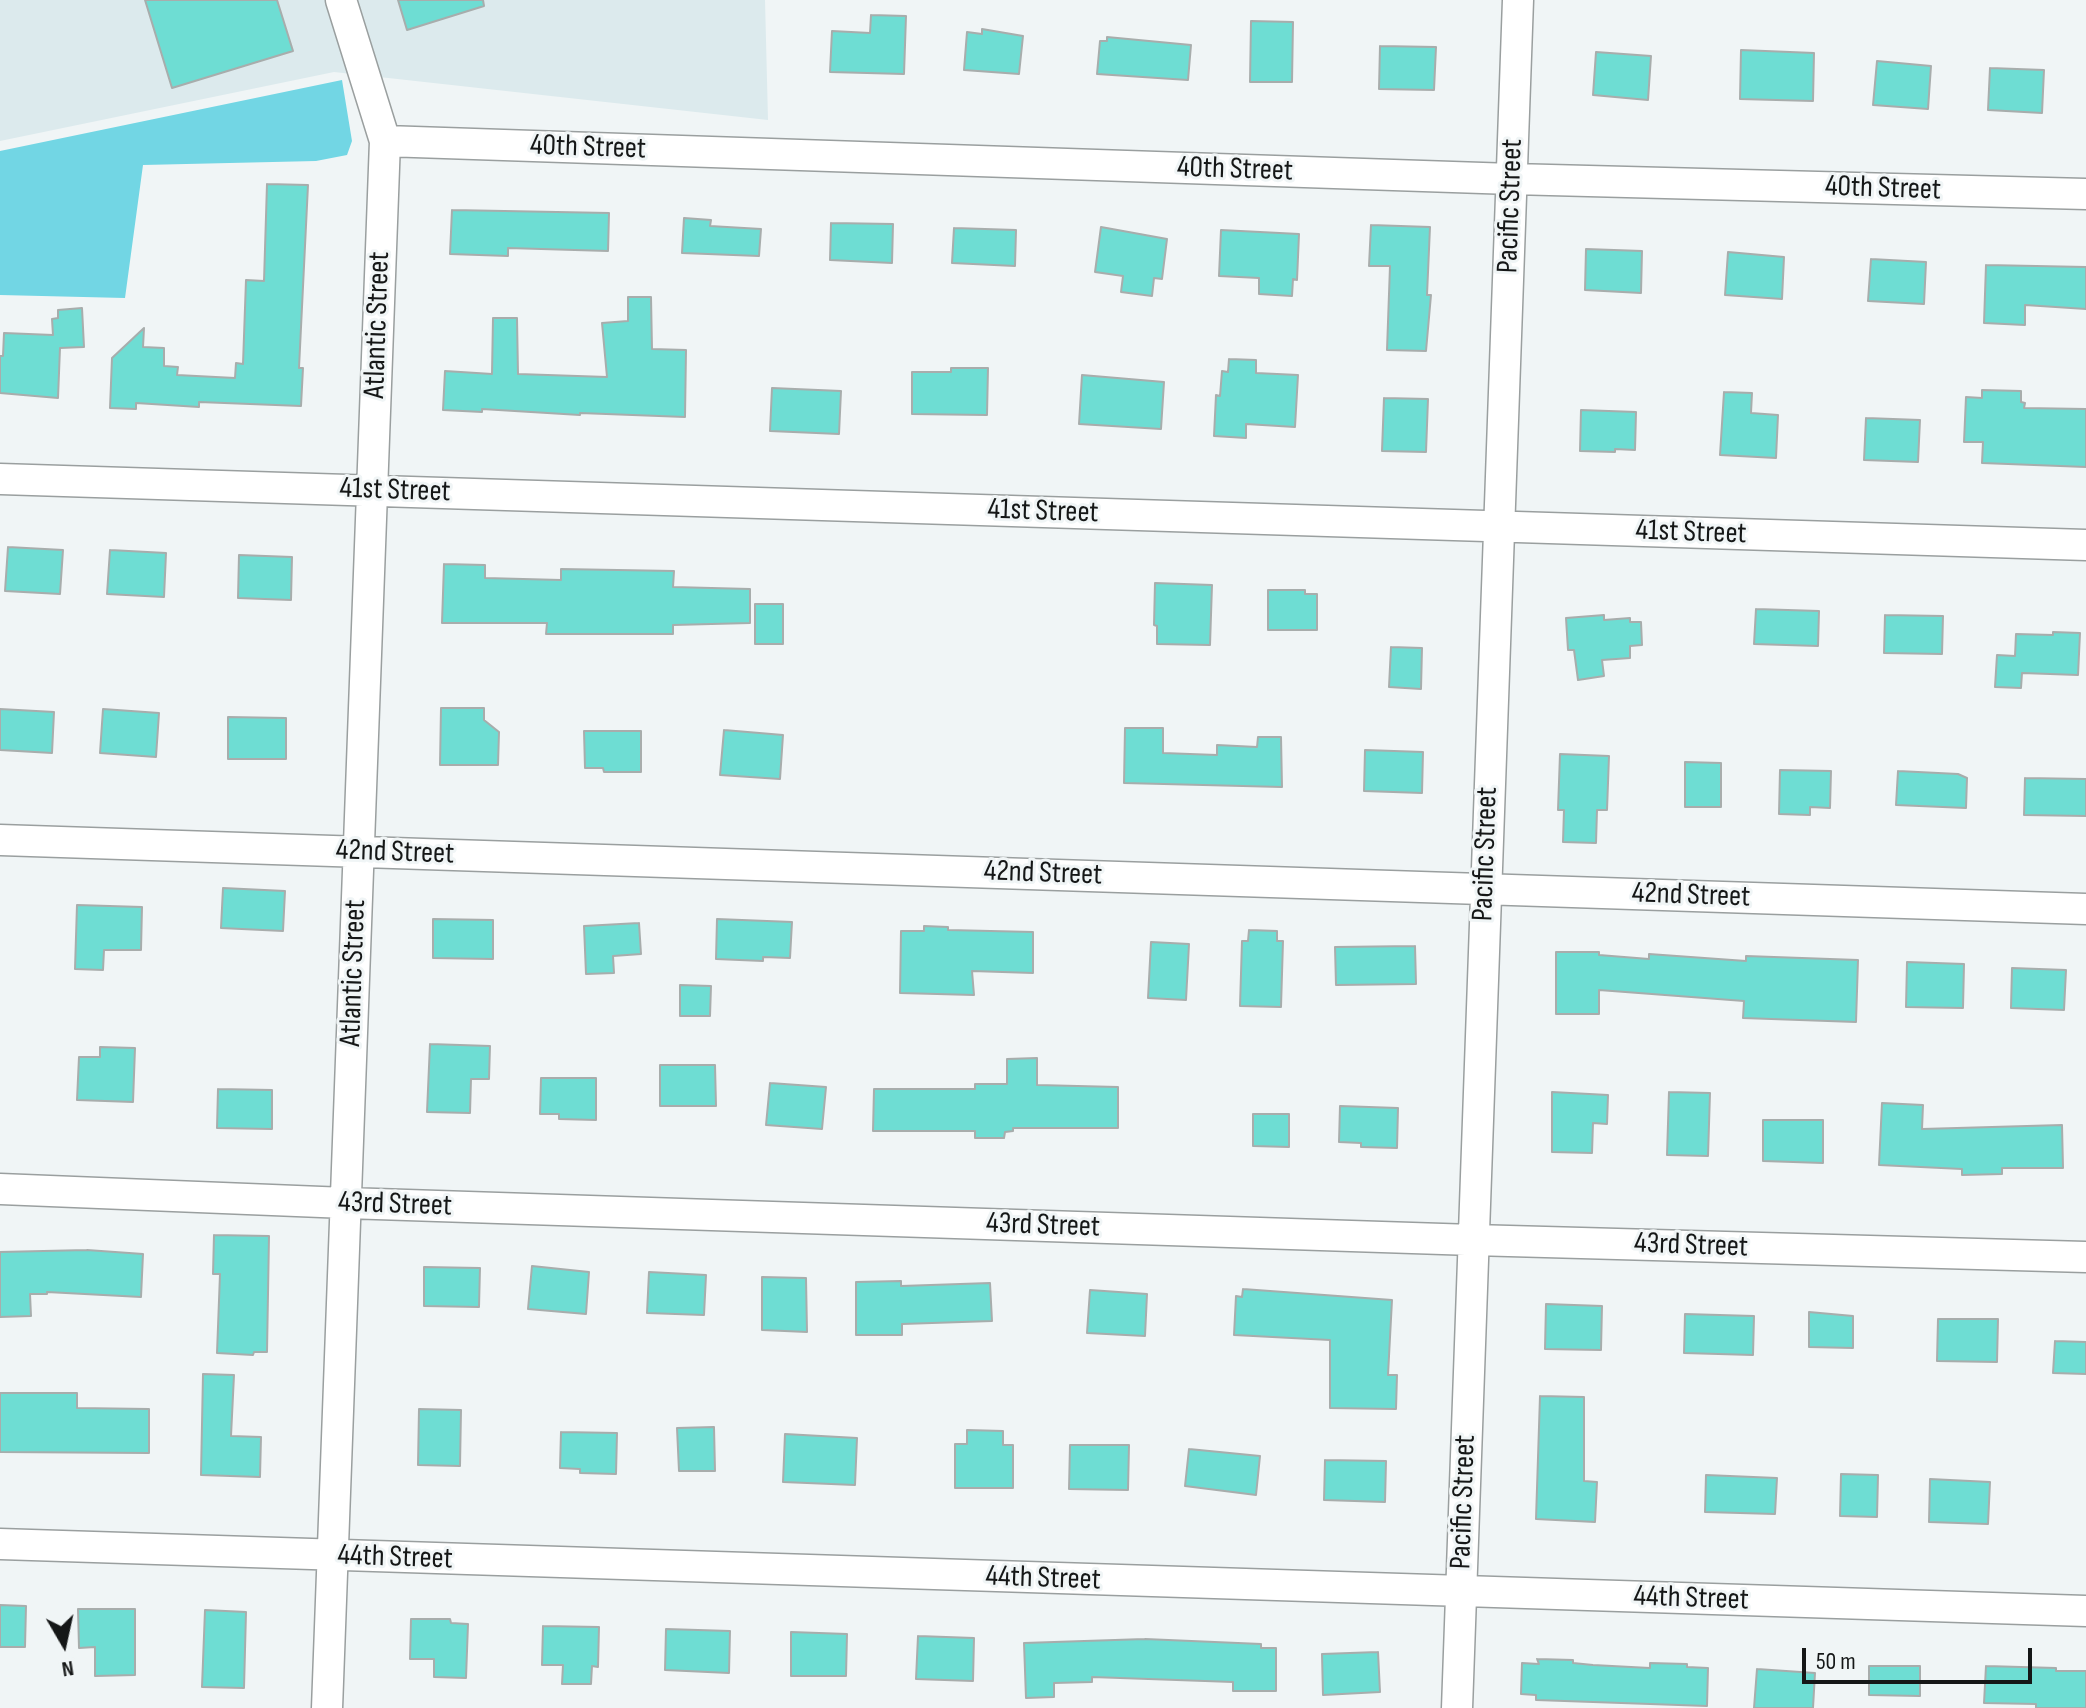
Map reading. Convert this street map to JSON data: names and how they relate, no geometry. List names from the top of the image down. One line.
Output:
{"streets":{"street":["40th Street","Pacific Street","Atlantic Street","41st Street","42nd Street","43rd Street","44th Street"]},"crossings":[["40th Street","Pacific Street"],["40th Street","Atlantic Street"],["Pacific Street","41st Street"],["Pacific Street","42nd Street"],["Pacific Street","43rd Street"],["Pacific Street","44th Street"],["Atlantic Street","41st Street"],["Atlantic Street","42nd Street"],["Atlantic Street","43rd Street"],["Atlantic Street","44th Street"]],"scale_bar":"50 m","north":"bottom"}
